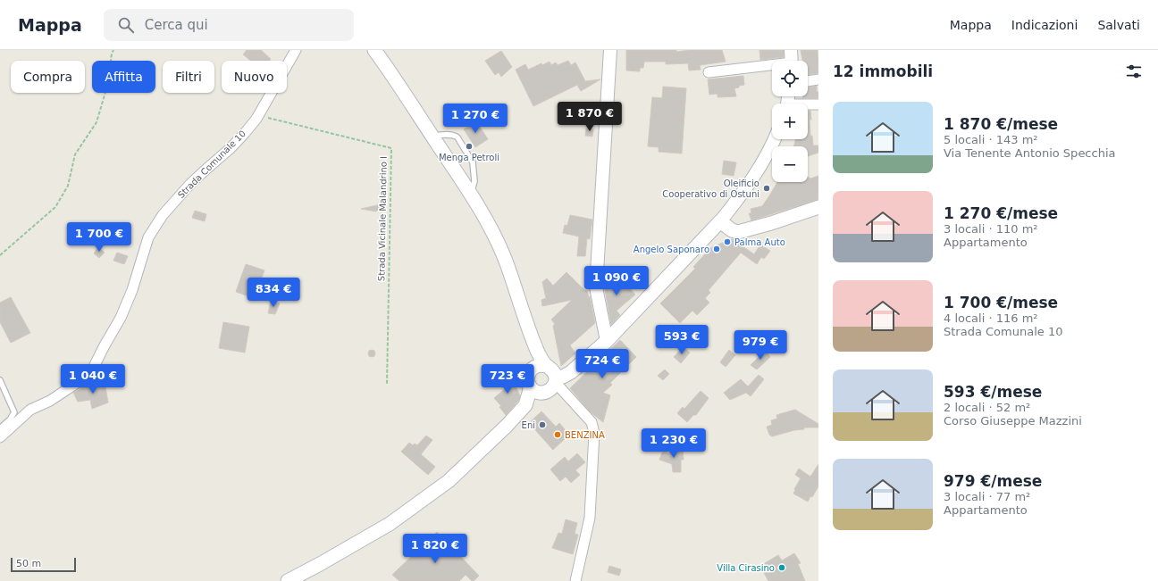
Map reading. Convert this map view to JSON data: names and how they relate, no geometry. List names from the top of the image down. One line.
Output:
{"streets":{"street":["Strada Comunale 10"],"path":["Strada Vicinale Malandrino I"]},"crossings":[["Strada Comunale 10","Strada Vicinale Malandrino I"]],"places":["Menga Petroli","Oleificio Cooperativo di Ostuni","Palma Auto","Angelo Saponaro","Eni","BENZINA","Villa Cirasino"],"scale_bar":"50 m","page":{"header":"Mappa","search":"Cerca qui","nav":["Mappa","Indicazioni","Salvati"],"heading":"12 immobili","map_buttons":["+","−"],"chip":["Compra","Affitta","Filtri","Nuovo"],"list":[{"name":"1 870 €/mese","note":"5 locali · 143 m² · Via Tenente Antonio Specchia"},{"name":"1 270 €/mese","note":"3 locali · 110 m² · Appartamento"},{"name":"1 700 €/mese","note":"4 locali · 116 m² · Strada Comunale 10"},{"name":"593 €/mese","note":"2 locali · 52 m² · Corso Giuseppe Mazzini"},{"name":"979 €/mese","note":"3 locali · 77 m² · Appartamento"}],"price":["1 870 €","1 270 €","1 700 €","1 090 €","834 €","593 €","979 €","724 €","1 040 €","723 €","1 230 €","1 820 €"],"scale":"50 m"}}
